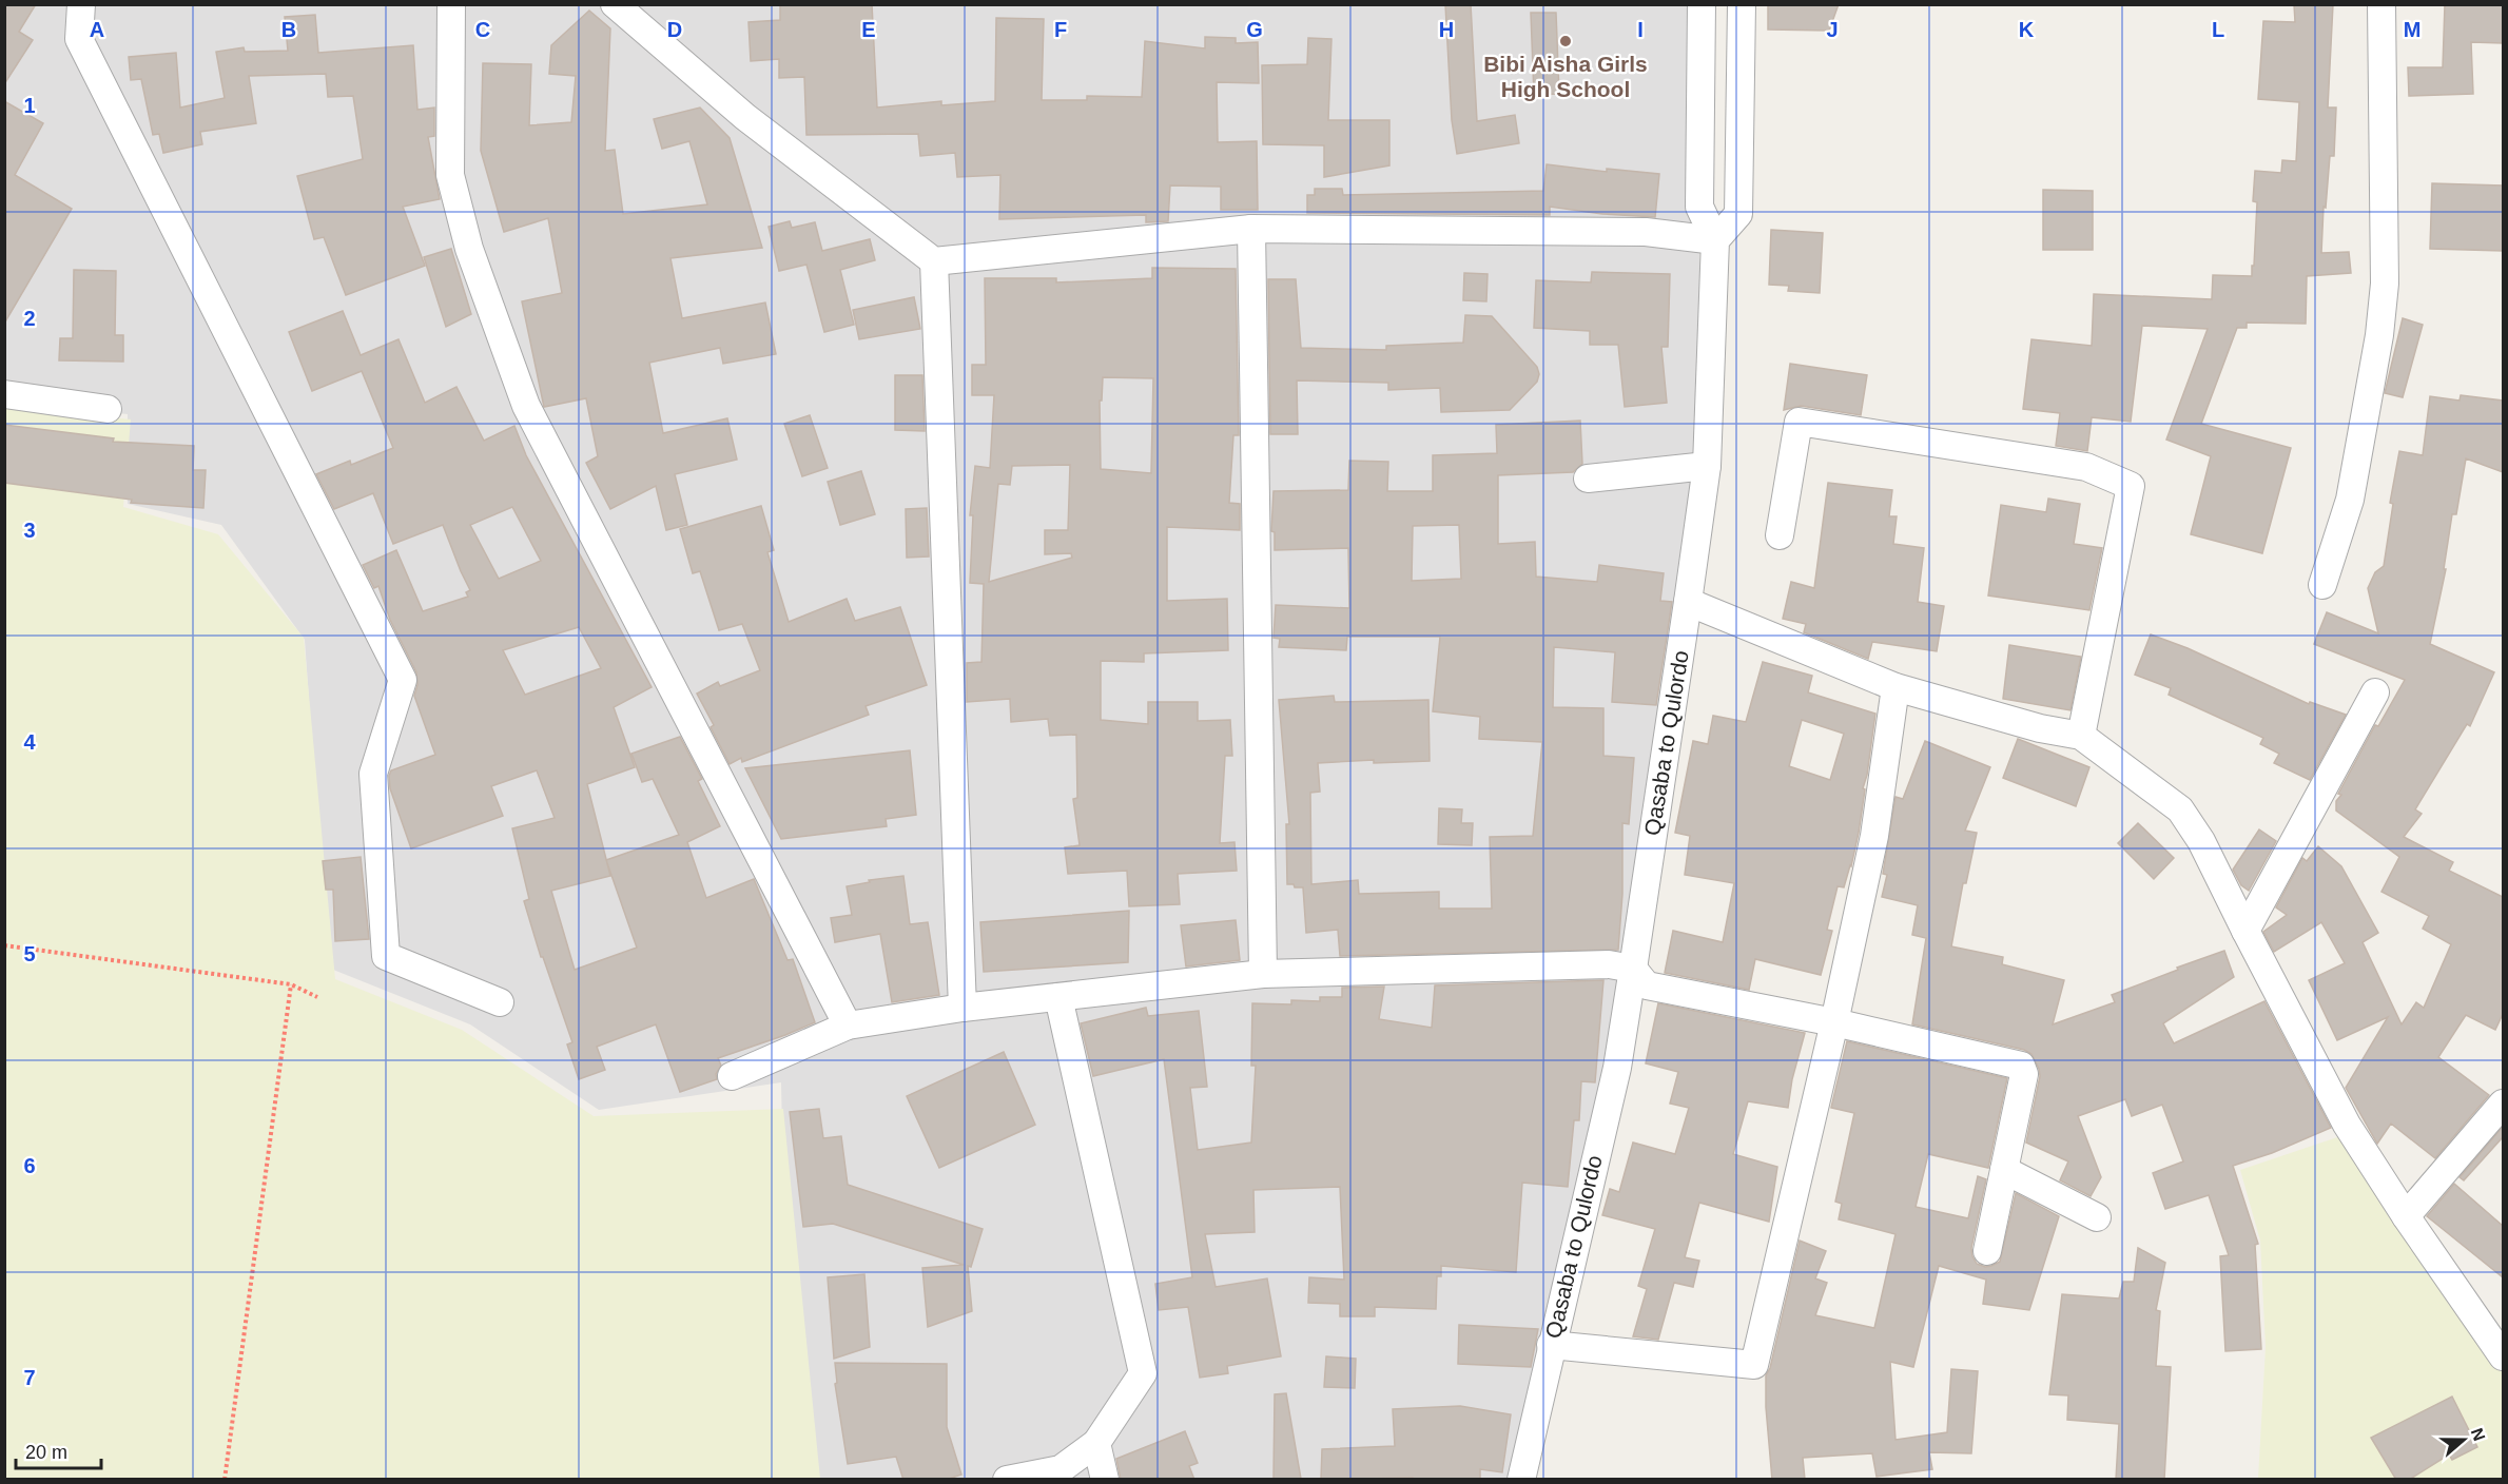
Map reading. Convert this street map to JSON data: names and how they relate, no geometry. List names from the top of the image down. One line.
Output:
{"streets":{"street":["Qasaba to Qulordo"]},"places":["Bibi Aisha Girls High School"],"scale_bar":"20 m","north":"right","grid":{"columns":["A","B","C","D","E","F","G","H","I","J","K","L","M"],"rows":["1","2","3","4","5","6","7"]}}
